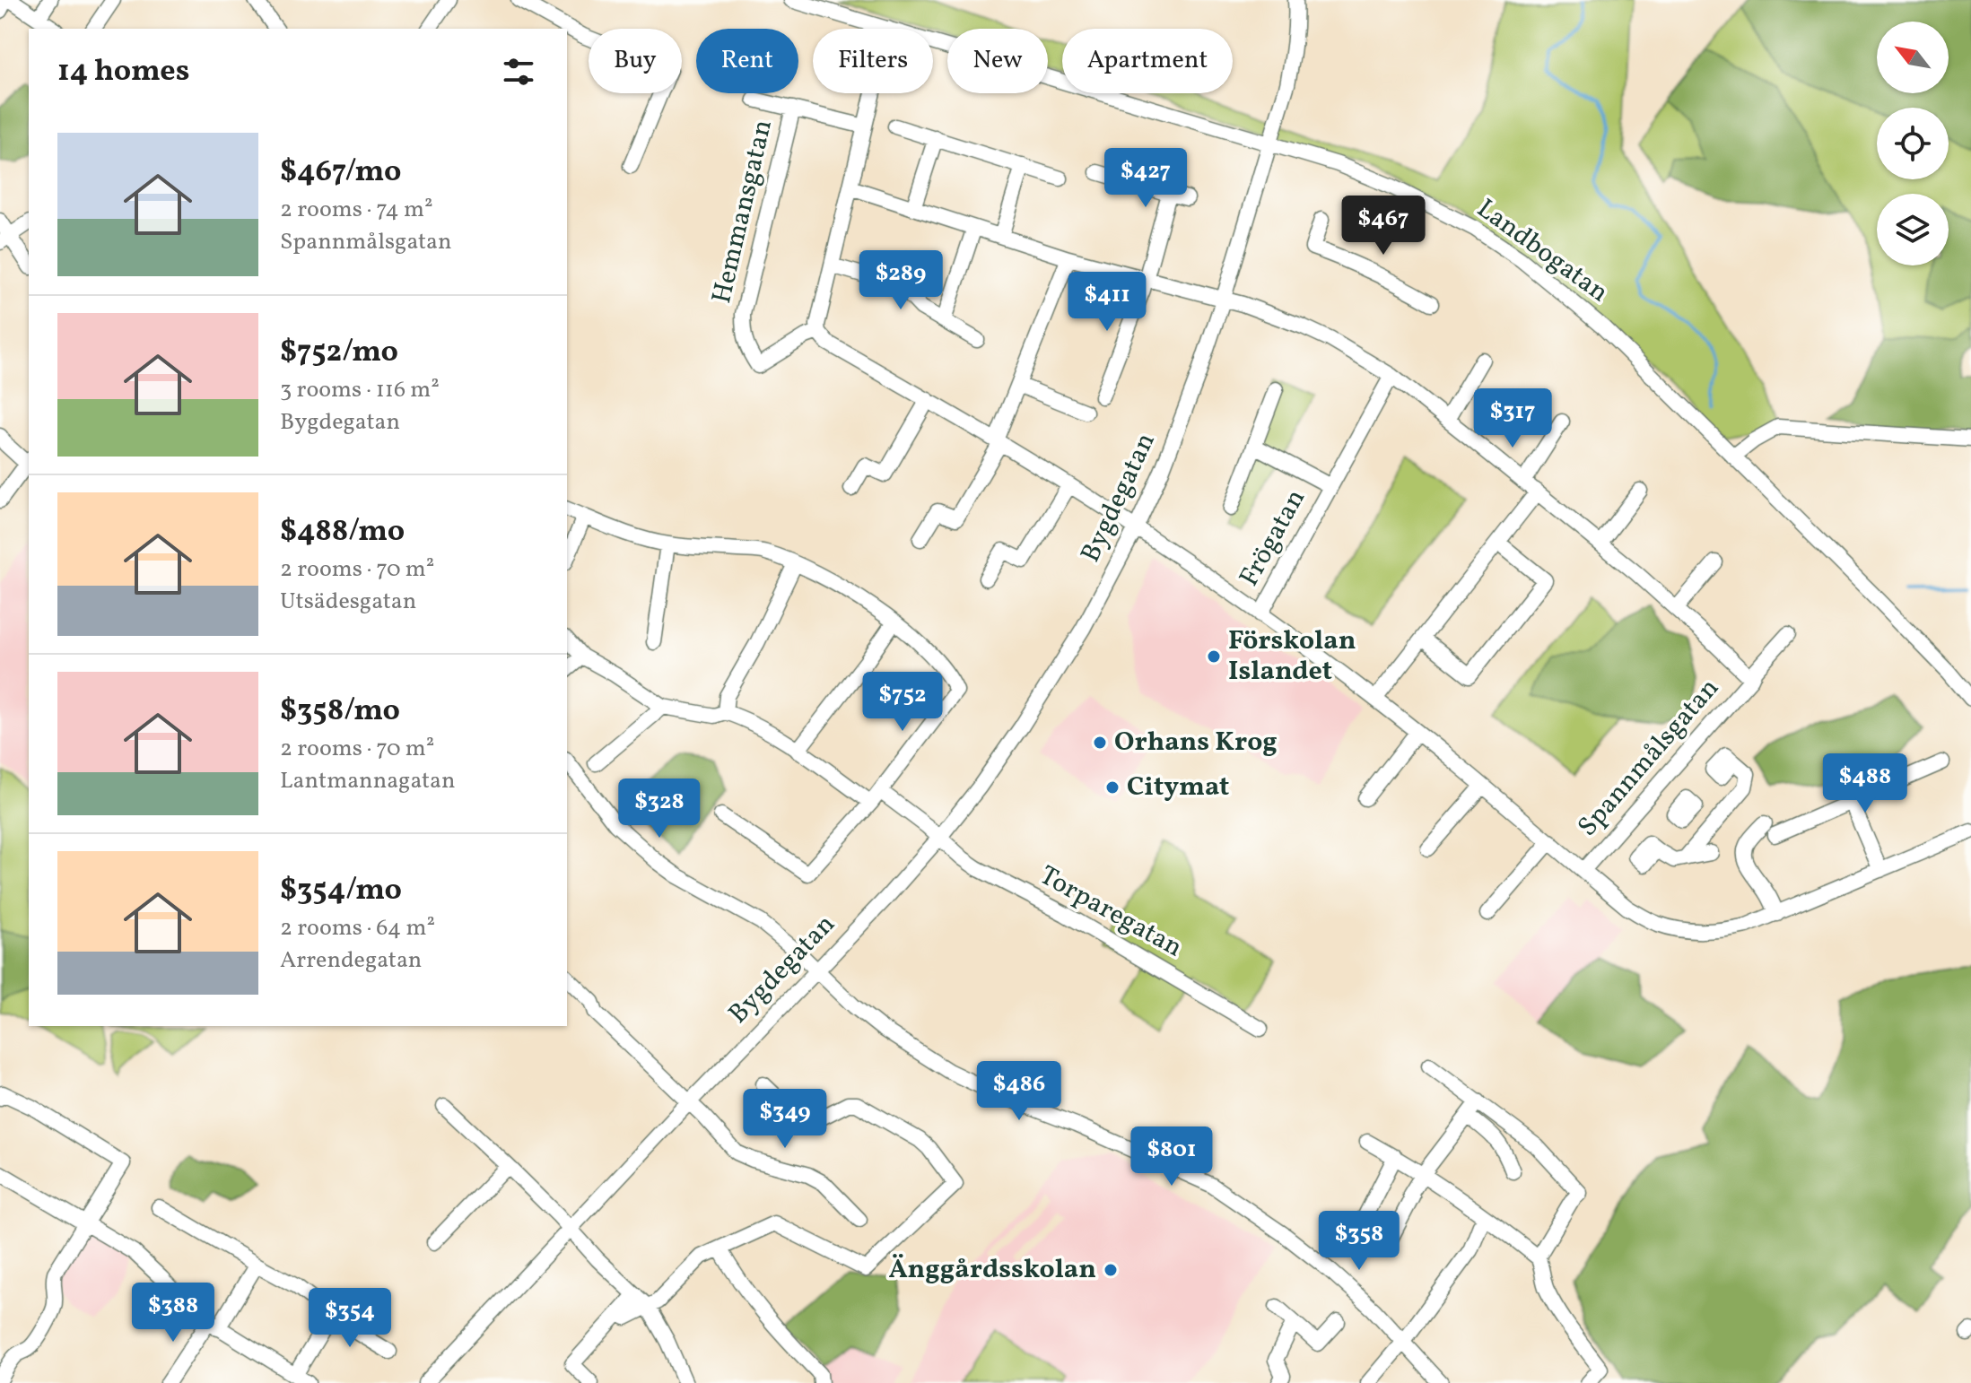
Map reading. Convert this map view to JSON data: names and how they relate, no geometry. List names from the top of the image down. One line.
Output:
{"streets":{"street":["Hemmansgatan","Landbogatan","Bygdegatan","Frögatan","Spannmålsgatan","Torparegatan"]},"crossings":[["Landbogatan","Bygdegatan"],["Bygdegatan","Spannmålsgatan"],["Bygdegatan","Torparegatan"],["Frögatan","Spannmålsgatan"]],"places":["Förskolan Islandet","Orhans Krog","Citymat","Änggårdsskolan"],"north":"top left","page":{"chip":["Buy","Rent","Filters","New","Apartment"],"heading":"14 homes","list":[{"name":"$467/mo","note":"2 rooms · 74 m² · Spannmålsgatan"},{"name":"$752/mo","note":"3 rooms · 116 m² · Bygdegatan"},{"name":"$488/mo","note":"2 rooms · 70 m² · Utsädesgatan"},{"name":"$358/mo","note":"2 rooms · 70 m² · Lantmannagatan"},{"name":"$354/mo","note":"2 rooms · 64 m² · Arrendegatan"}],"price":["$427","$467","$289","$411","$317","$752","$488","$328","$486","$349","$801","$358","$388","$354"]}}
